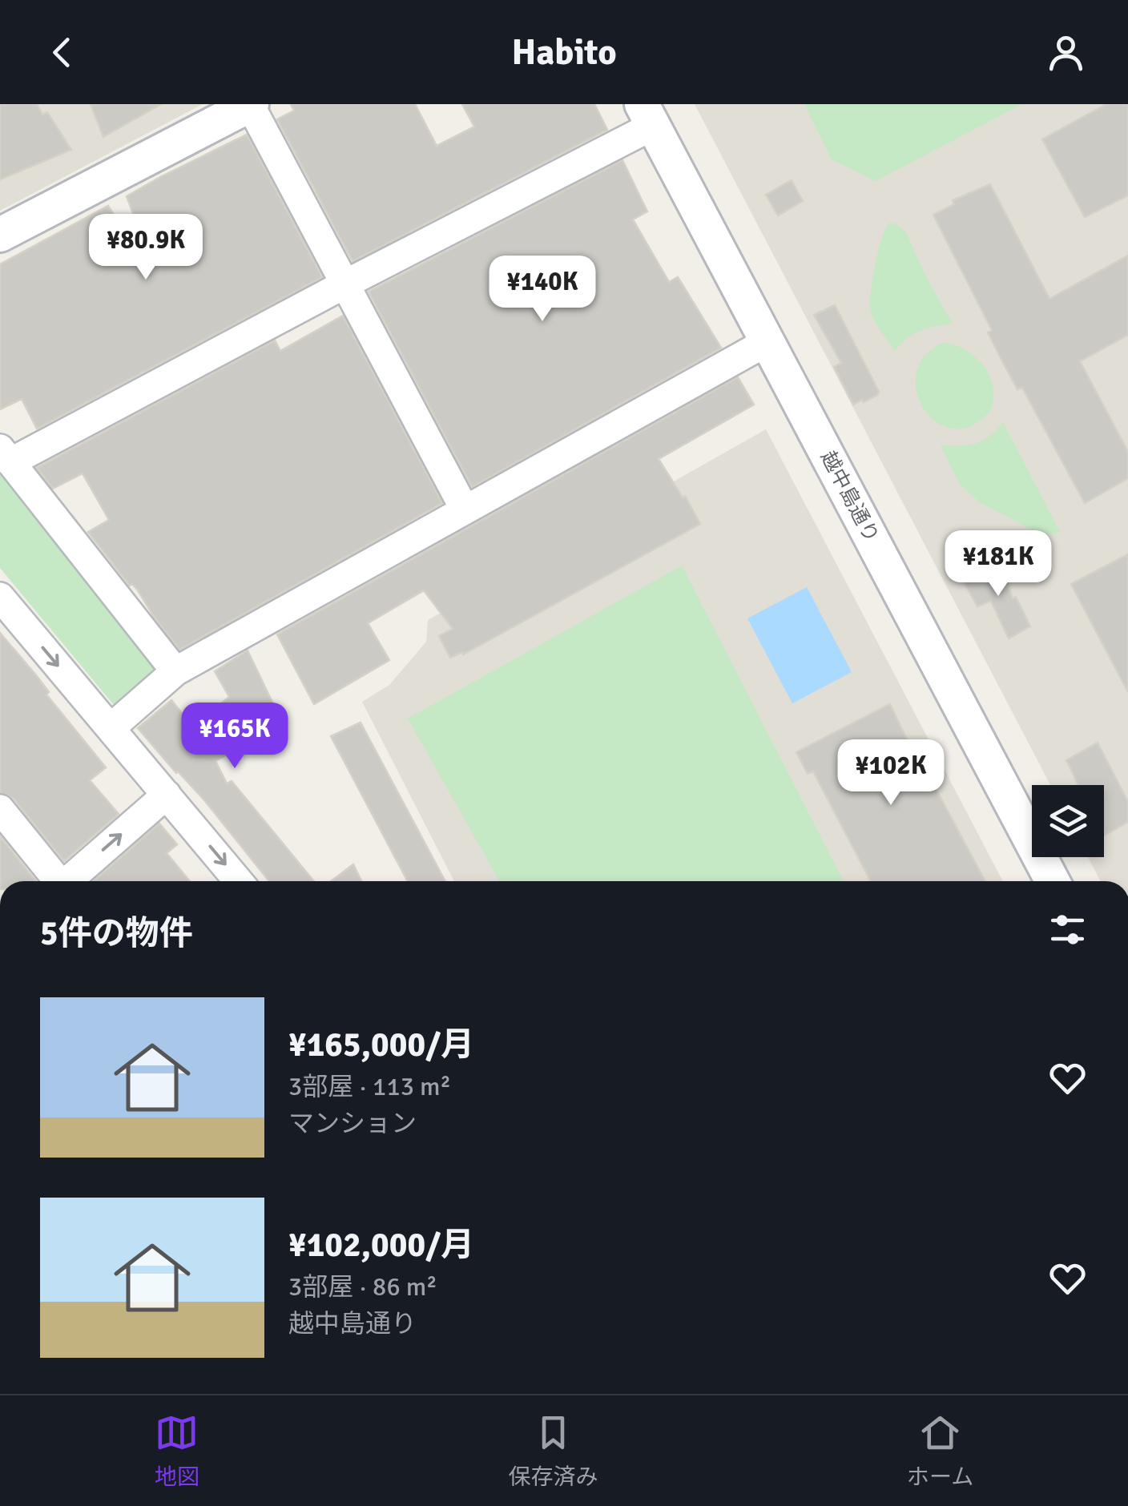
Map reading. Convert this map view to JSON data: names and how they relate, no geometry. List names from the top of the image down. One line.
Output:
{"streets":{"street":["越中島通り"]},"page":{"header":"Habito","price":["¥80.9K","¥140K","¥181K","¥165K","¥102K"],"heading":"5件の物件","list":[{"name":"¥165,000/月","note":"3部屋 · 113 m² · マンション"},{"name":"¥102,000/月","note":"3部屋 · 86 m² · 越中島通り"}],"tabs":["地図","保存済み","ホーム"]}}
